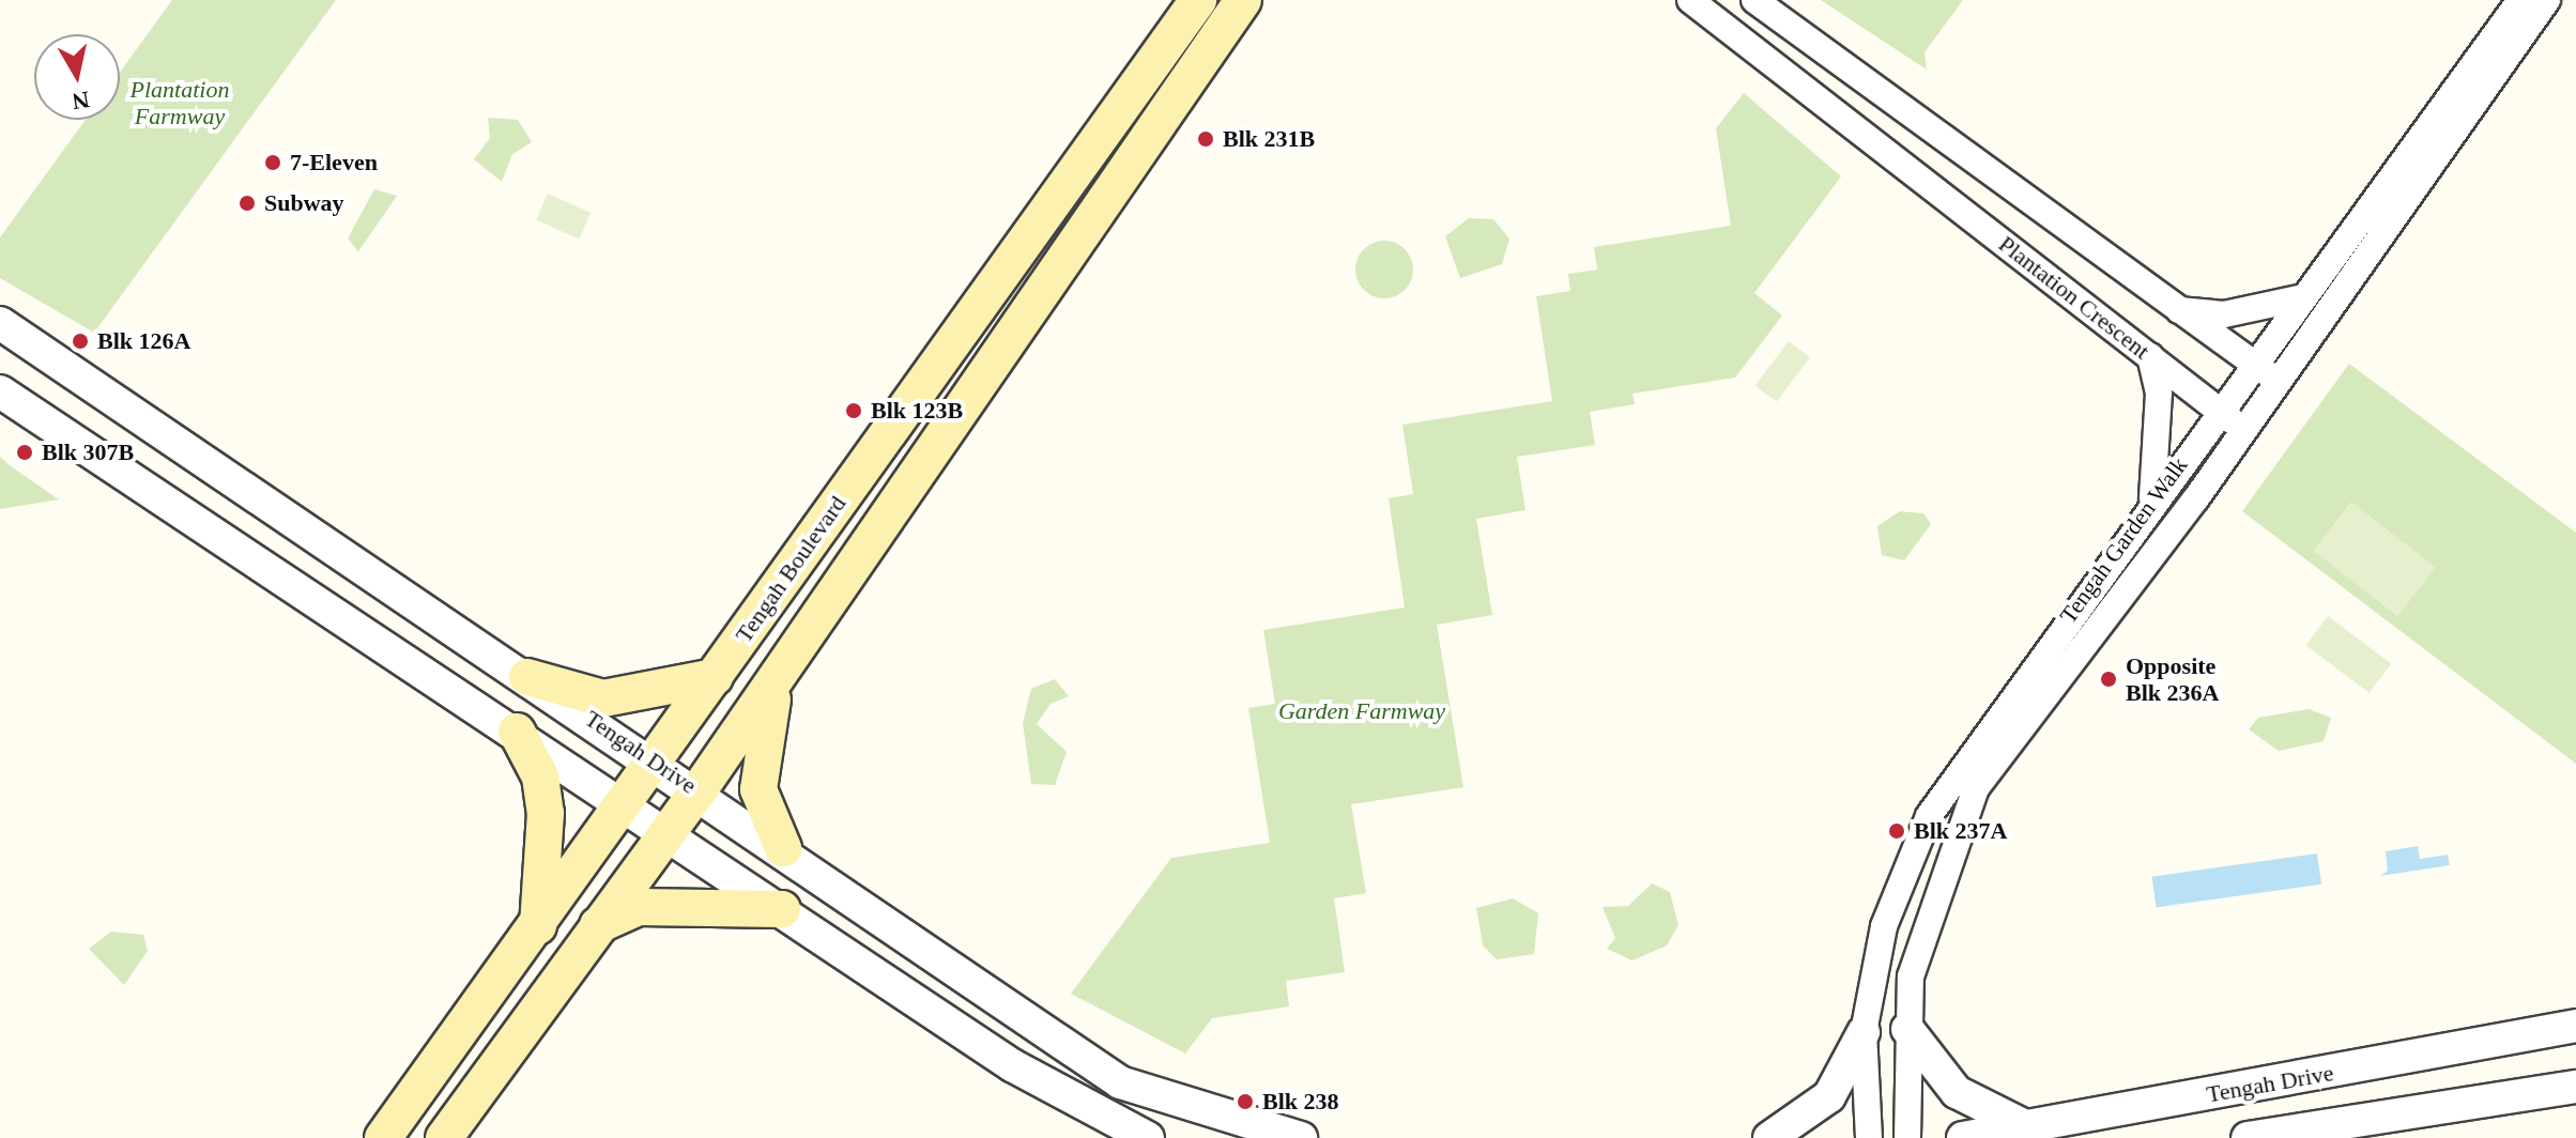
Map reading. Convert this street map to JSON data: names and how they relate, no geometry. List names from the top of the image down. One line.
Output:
{"streets":{"main road":["Tengah Boulevard"],"street":["Plantation Crescent","Tengah Garden Walk","Tengah Drive"]},"crossings":[["Plantation Crescent","Tengah Garden Walk"],["Tengah Boulevard","Tengah Drive"]],"parks":["Plantation Farmway","Garden Farmway"],"places":["Blk 231B","7-Eleven","Subway","Blk 126A","Blk 123B","Blk 307B","Opposite Blk 236A","Blk 237A","Blk 238"],"north":"bottom"}
